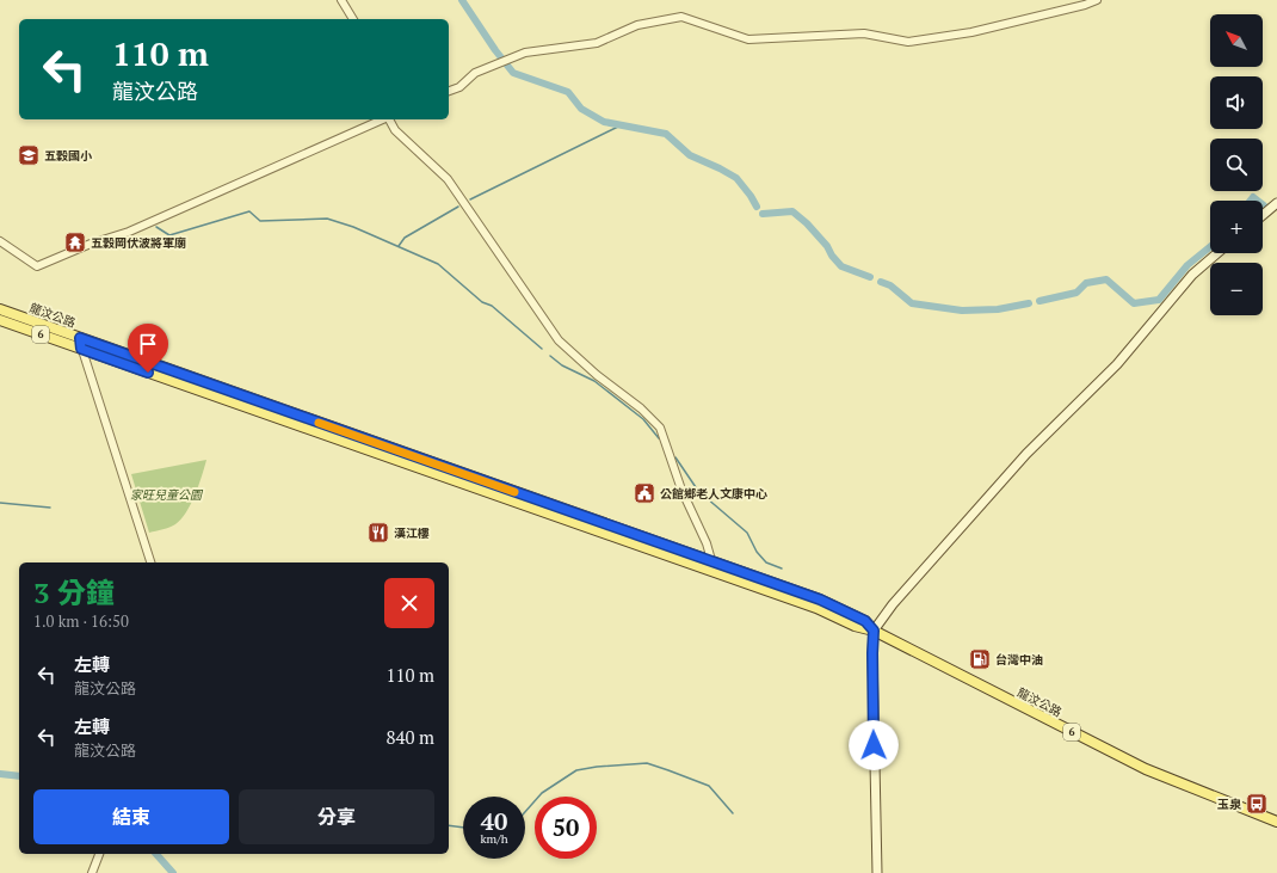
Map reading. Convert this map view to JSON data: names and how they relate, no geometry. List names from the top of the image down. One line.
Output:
{"streets":{"main road":["龍汶公路","6"]},"parks":["家旺兒童公園"],"places":{"school or university":["五穀國小"],"temple":["五穀岡伏波將軍廟"],"public building":["公館鄉老人文康中心"],"restaurant":["漢江樓"],"fuel station":["台灣中油"],"bus stop":["玉泉"]},"north":"top left","page":{"map_buttons":["+","−"],"turn":["110 m","龍汶公路"],"heading":["3 分鐘","1.0 km · 16:50"],"list":[{"name":"左轉","note":"龍汶公路","value":"110 m"},{"name":"左轉","note":"龍汶公路","value":"840 m"}],"buttons":["結束","分享"],"speed":"40 km/h","limit":"50"}}
